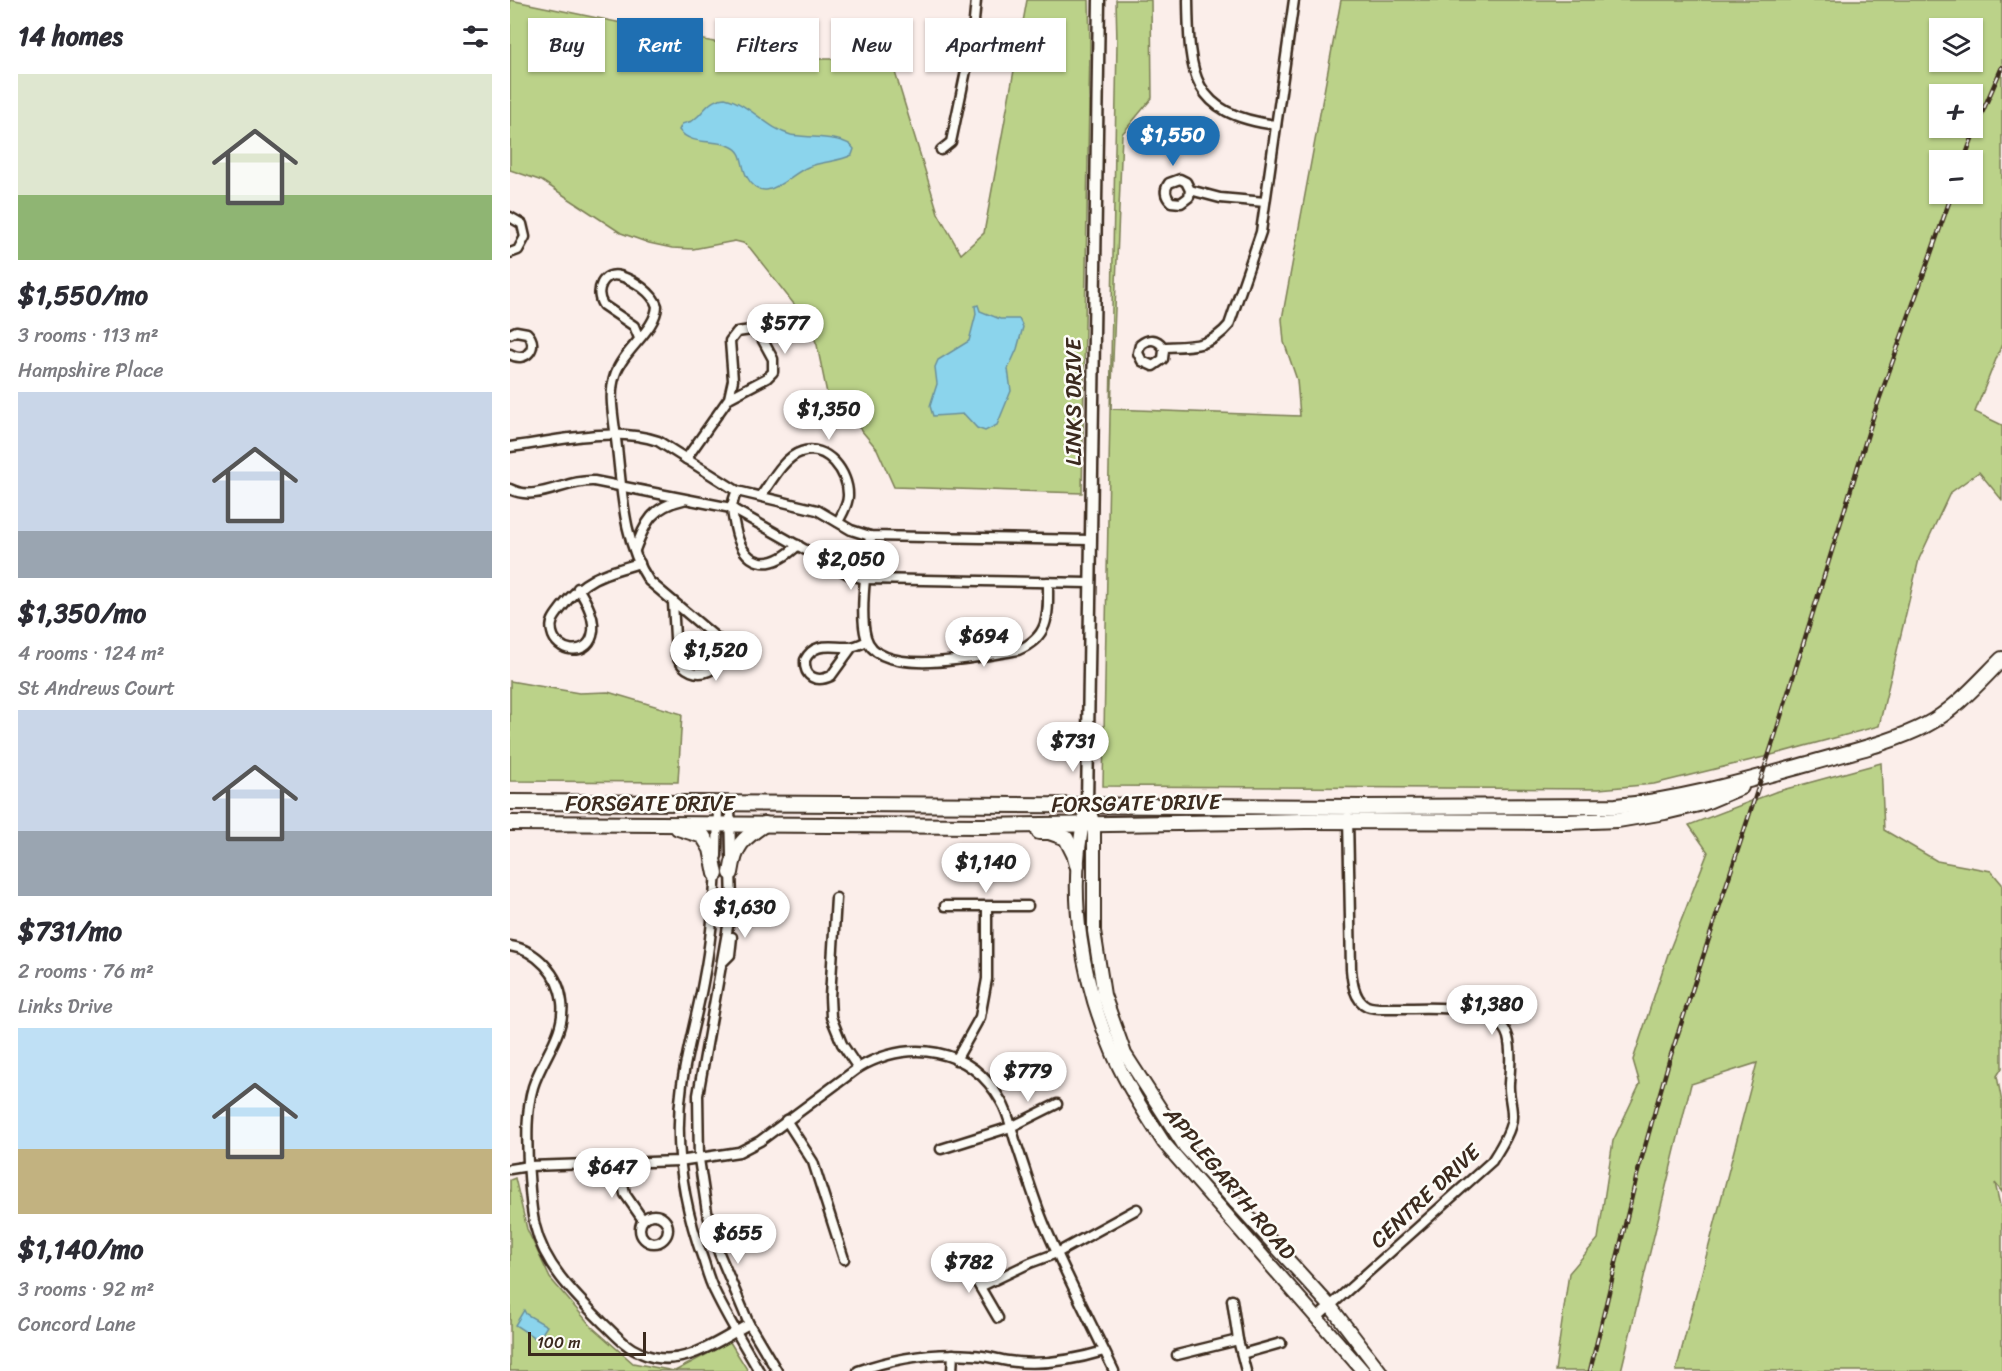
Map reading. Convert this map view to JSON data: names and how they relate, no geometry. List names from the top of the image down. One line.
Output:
{"streets":{"main road":["FORSGATE DRIVE","APPLEGARTH ROAD"],"street":["LINKS DRIVE","CENTRE DRIVE"]},"crossings":[["LINKS DRIVE","FORSGATE DRIVE"],["LINKS DRIVE","APPLEGARTH ROAD"],["FORSGATE DRIVE","APPLEGARTH ROAD"],["FORSGATE DRIVE","CENTRE DRIVE"],["APPLEGARTH ROAD","CENTRE DRIVE"]],"scale_bar":"100 m","page":{"heading":"14 homes","map_buttons":["+","−"],"chip":["Buy","Rent","Filters","New","Apartment"],"list":[{"name":"$1,550/mo","note":"3 rooms · 113 m² · Hampshire Place"},{"name":"$1,350/mo","note":"4 rooms · 124 m² · St Andrews Court"},{"name":"$731/mo","note":"2 rooms · 76 m² · Links Drive"},{"name":"$1,140/mo","note":"3 rooms · 92 m² · Concord Lane"}],"price":["$1,550","$577","$1,350","$2,050","$694","$1,520","$731","$1,140","$1,630","$1,380","$779","$647","$655","$782"],"scale":"100 m"}}
